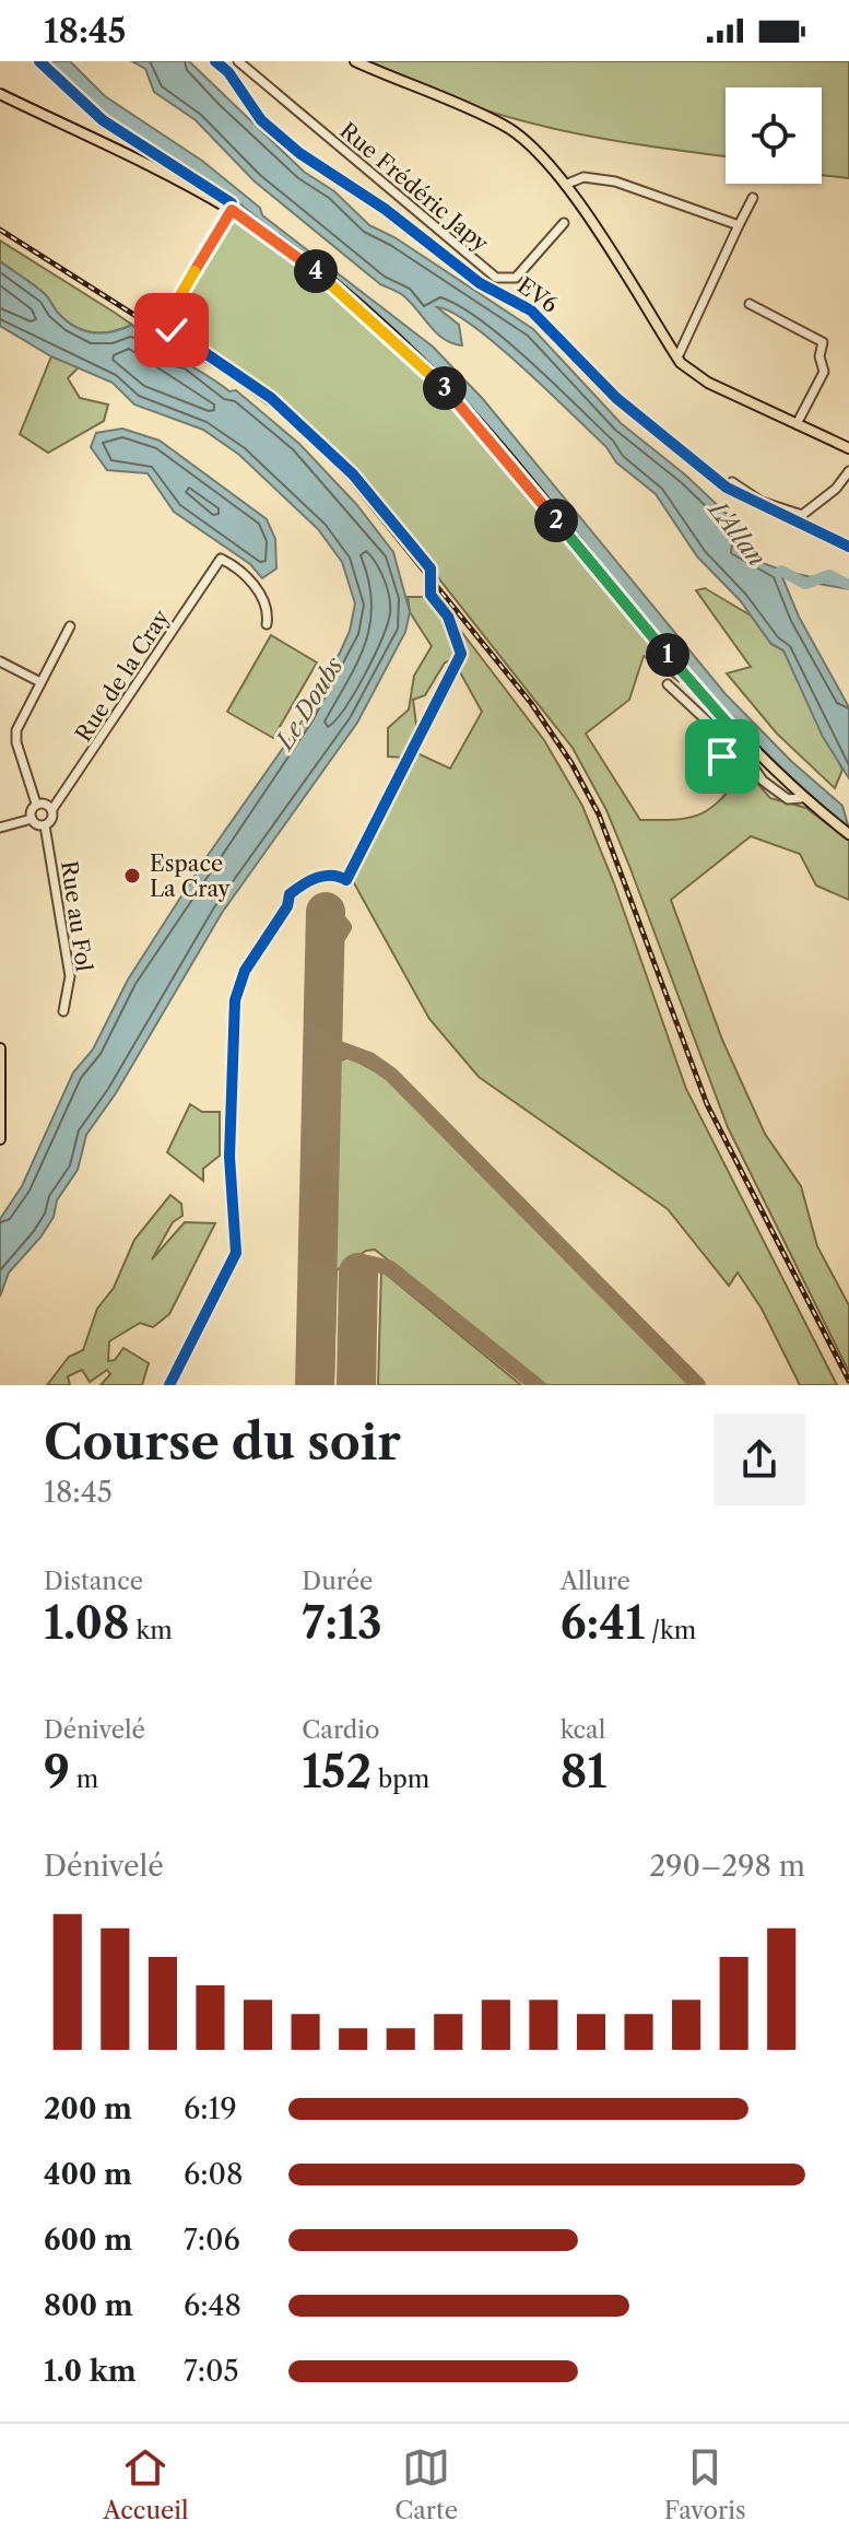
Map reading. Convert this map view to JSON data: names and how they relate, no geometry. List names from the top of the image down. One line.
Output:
{"streets":{"street":["Rue Frédéric Japy","Rue de la Cray","Rue au Fol"],"cycle path":["EV6"]},"crossings":[["Rue de la Cray","Rue au Fol"]],"water":["L'Allan","Le Doubs"],"places":["Espace La Cray"],"page":{"status":"18:45","pins":["4","3","2","1"],"heading":["Course du soir","18:45"],"stats":[["Distance","1.08 km"],["Durée","7:13"],["Allure","6:41 /km"],["Dénivelé","9 m"],["Cardio","152 bpm"],["kcal","81"]],"chart":["Dénivelé","290–298 m"],"list":[{"name":"200 m","note":"6:19"},{"name":"400 m","note":"6:08"},{"name":"600 m","note":"7:06"},{"name":"800 m","note":"6:48"},{"name":"1.0 km","note":"7:05"}],"tabs":["Accueil","Carte","Favoris"]}}
